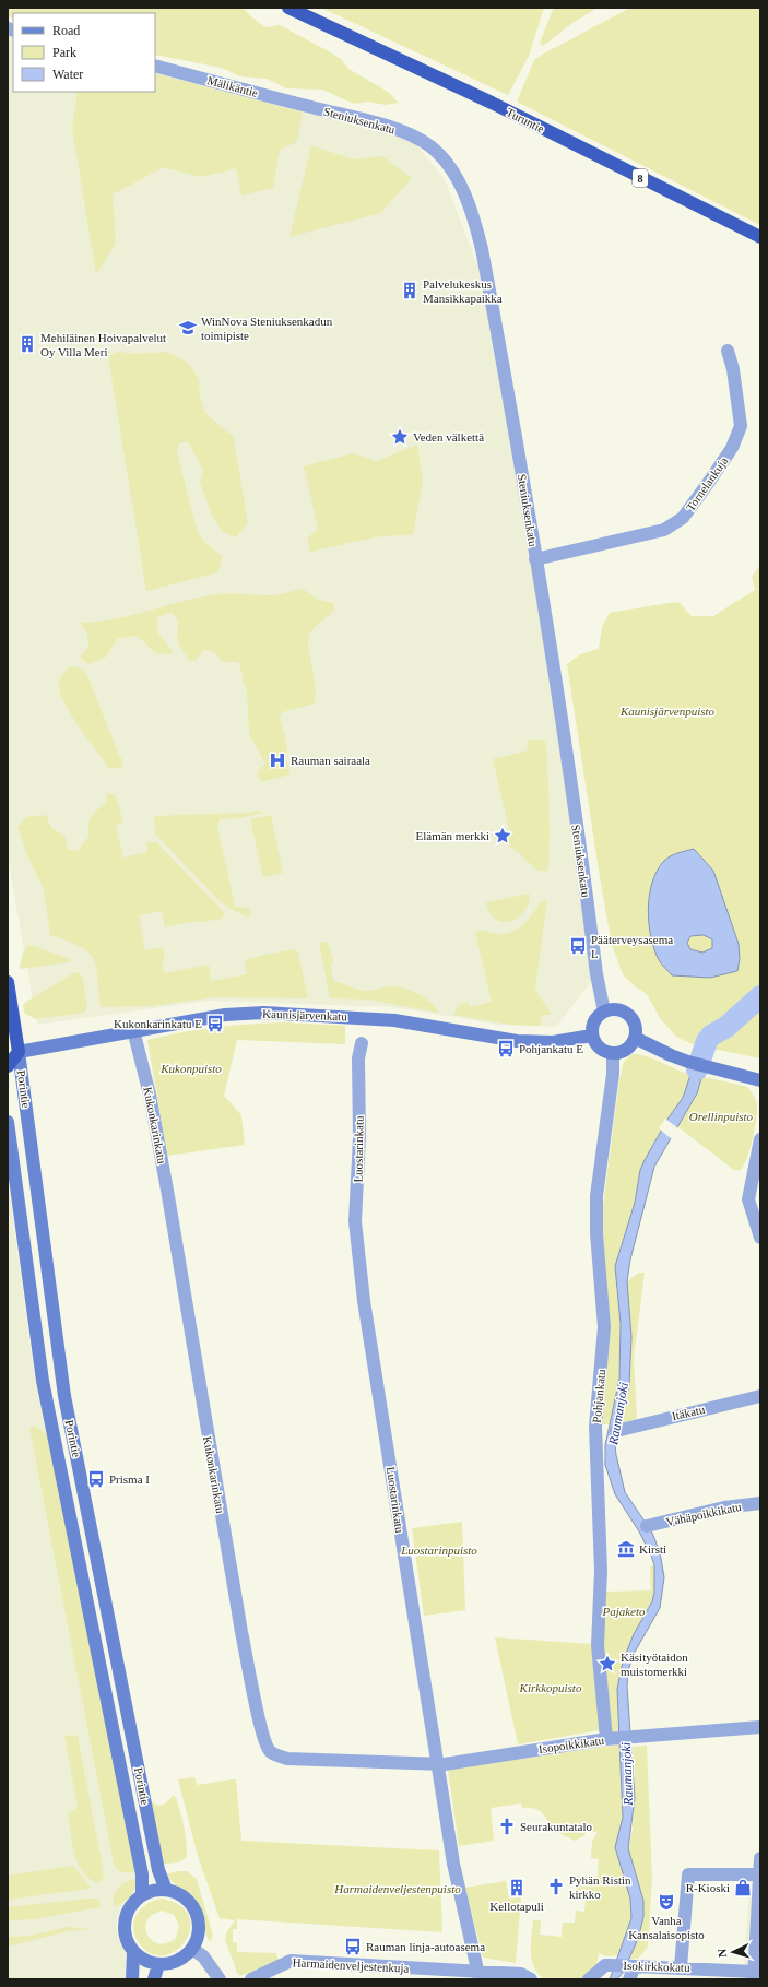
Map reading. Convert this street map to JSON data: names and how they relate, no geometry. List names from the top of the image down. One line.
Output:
{"streets":{"highway":["Turuntie","8","Porintie"],"main road":["Kaunisjärvenkatu"],"street":["Mälikäntie","Steniuksenkatu","Tornelankuja","Kukonkarinkatu","Luostarinkatu","Pohjankatu","Itäkatu","Vähäpoikkikatu","Isopoikkikatu","Harmaidenveljestenkuja","Isokirkkokatu"]},"crossings":[["Mälikäntie","Steniuksenkatu"],["Steniuksenkatu","Tornelankuja"],["Steniuksenkatu","Kaunisjärvenkatu"],["Steniuksenkatu","Pohjankatu"],["Kaunisjärvenkatu","Porintie"],["Kaunisjärvenkatu","Kukonkarinkatu"],["Kaunisjärvenkatu","Pohjankatu"],["Kukonkarinkatu","Luostarinkatu"],["Kukonkarinkatu","Isopoikkikatu"],["Luostarinkatu","Isopoikkikatu"],["Luostarinkatu","Harmaidenveljestenkuja"],["Pohjankatu","Isopoikkikatu"]],"water":["Raumanjoki"],"parks":["Kaunisjärvenpuisto","Kukonpuisto","Orellinpuisto","Luostarinpuisto","Pajaketo","Kirkkopuisto","Harmaidenveljestenpuisto"],"places":{"building":["Palvelukeskus Mansikkapaikka","Mehiläinen Hoivapalvelut Oy Villa Meri","Kellotapuli"],"school or university":["WinNova Steniuksenkadun toimipiste"],"place":["Veden välkettä","Elämän merkki","Käsityötaidon muistomerkki"],"hospital":["Rauman sairaala"],"bus stop":["Pääterveysasema L","Kukonkarinkatu E","Pohjankatu E","Prisma I","Rauman linja-autoasema"],"museum":["Kirsti"],"church":["Seurakuntatalo","Pyhän Ristin kirkko"],"shop":["R-Kioski"],"theatre":["Vanha Kansalaisopisto"]},"legend":["Road","Park","Water"],"north":"left"}
